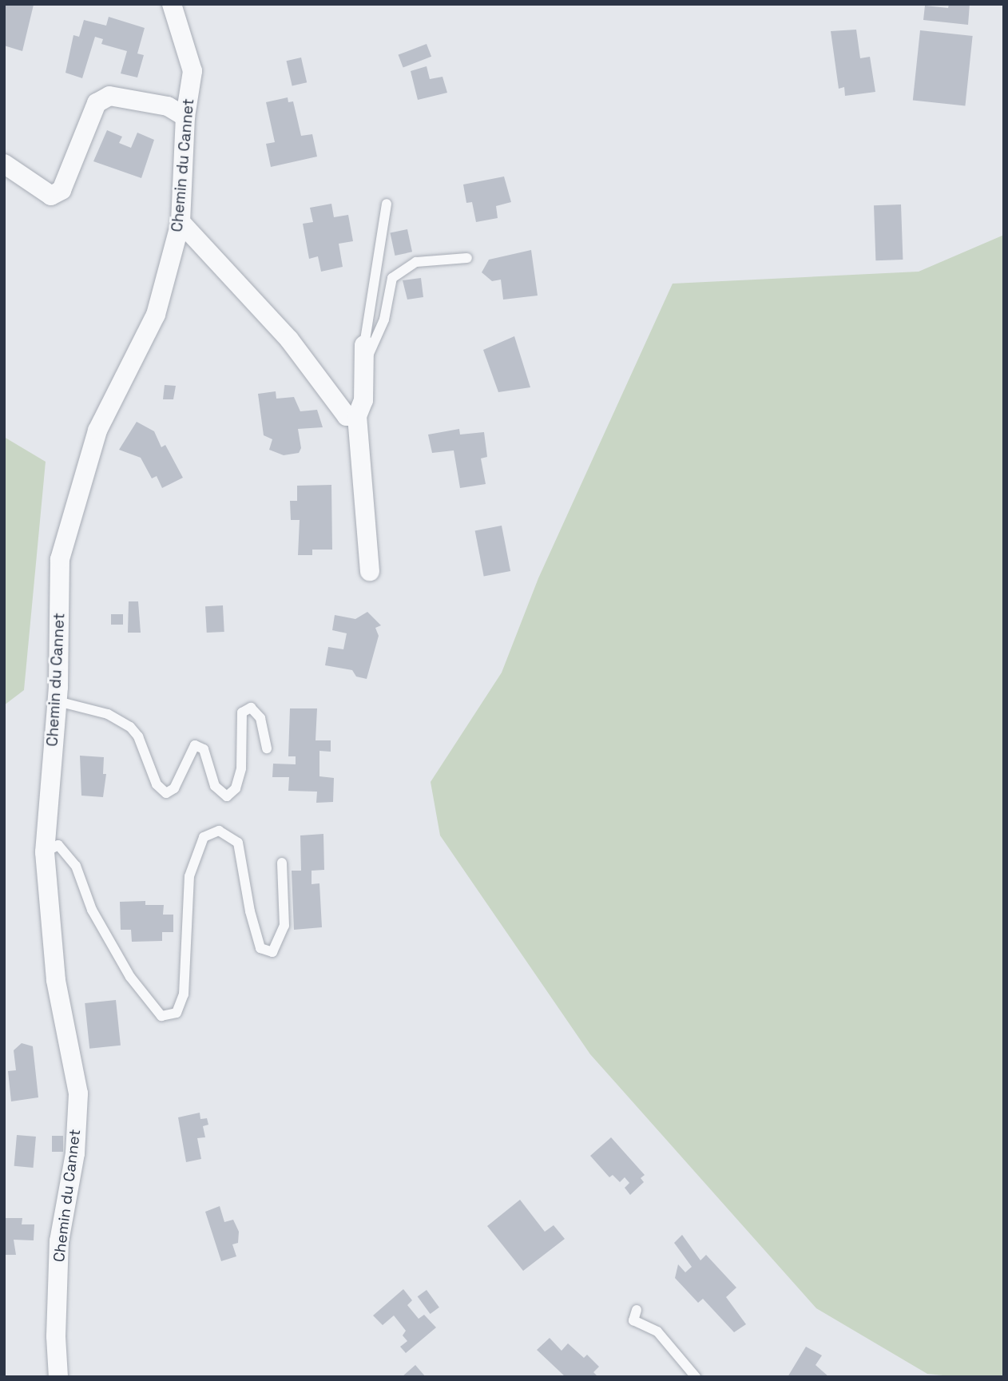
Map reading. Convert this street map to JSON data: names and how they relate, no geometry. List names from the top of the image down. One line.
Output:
{"streets":{"street":["Chemin du Cannet"]}}
